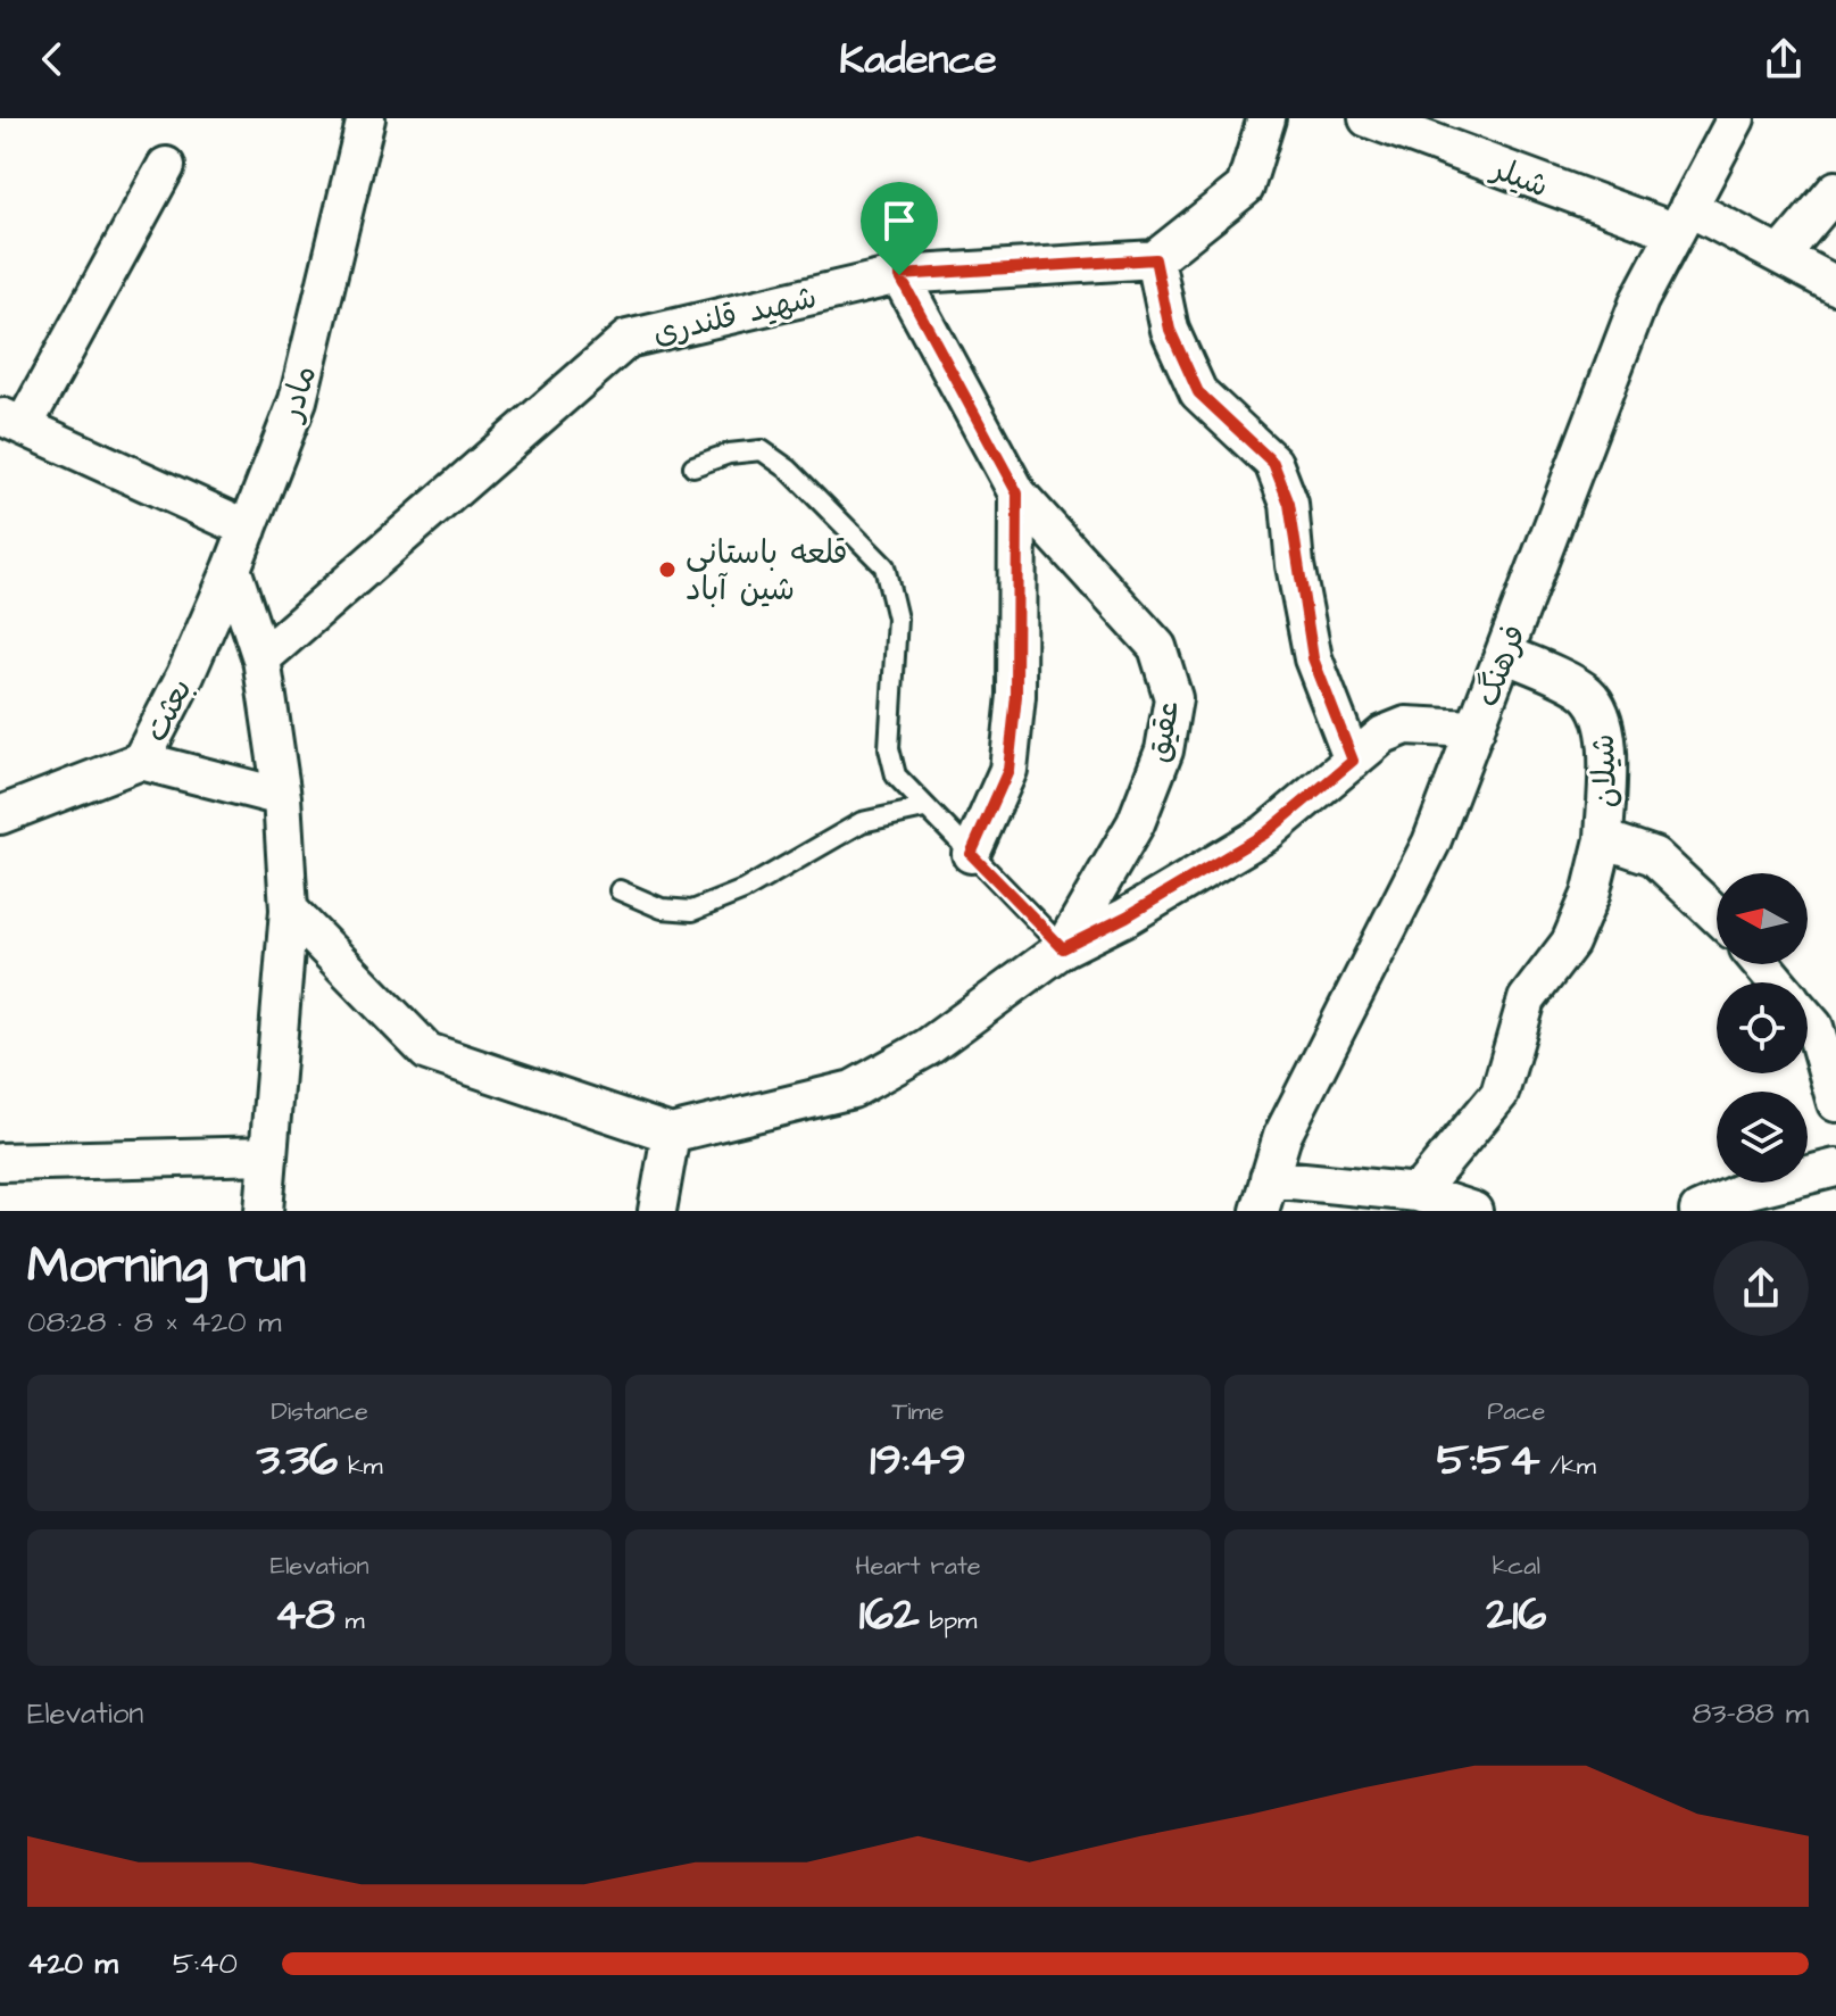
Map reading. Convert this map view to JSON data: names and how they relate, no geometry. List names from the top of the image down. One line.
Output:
{"streets":{"street":["شیلر","شهید قلندری","مادر","فرهنگ","بعثت","عقیق","شیلان"]},"crossings":[["شیلر","فرهنگ"],["مادر","بعثت"],["فرهنگ","شیلان"]],"places":["قلعه باستانی شین آباد"],"north":"left","page":{"header":"Kadence","heading":["Morning run","08:28 · 8 × 420 m"],"stats":[["Distance","3.36 km"],["Time","19:49"],["Pace","5:54 /km"],["Elevation","48 m"],["Heart rate","162 bpm"],["kcal","216"]],"chart":["Elevation","83–88 m"],"list":[{"name":"420 m","note":"5:40"}]}}
